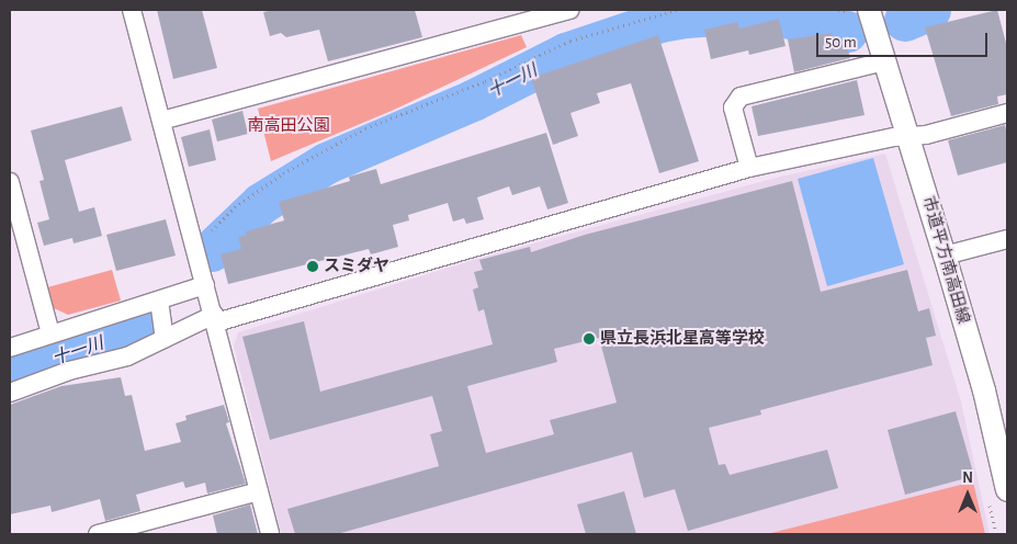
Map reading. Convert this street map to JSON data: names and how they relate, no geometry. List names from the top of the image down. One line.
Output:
{"streets":{"street":["市道平方南高田線"]},"water":["十一川"],"parks":["南高田公園"],"places":["スミダヤ","県立長浜北星高等学校"],"scale_bar":"50 m","north":"top"}
